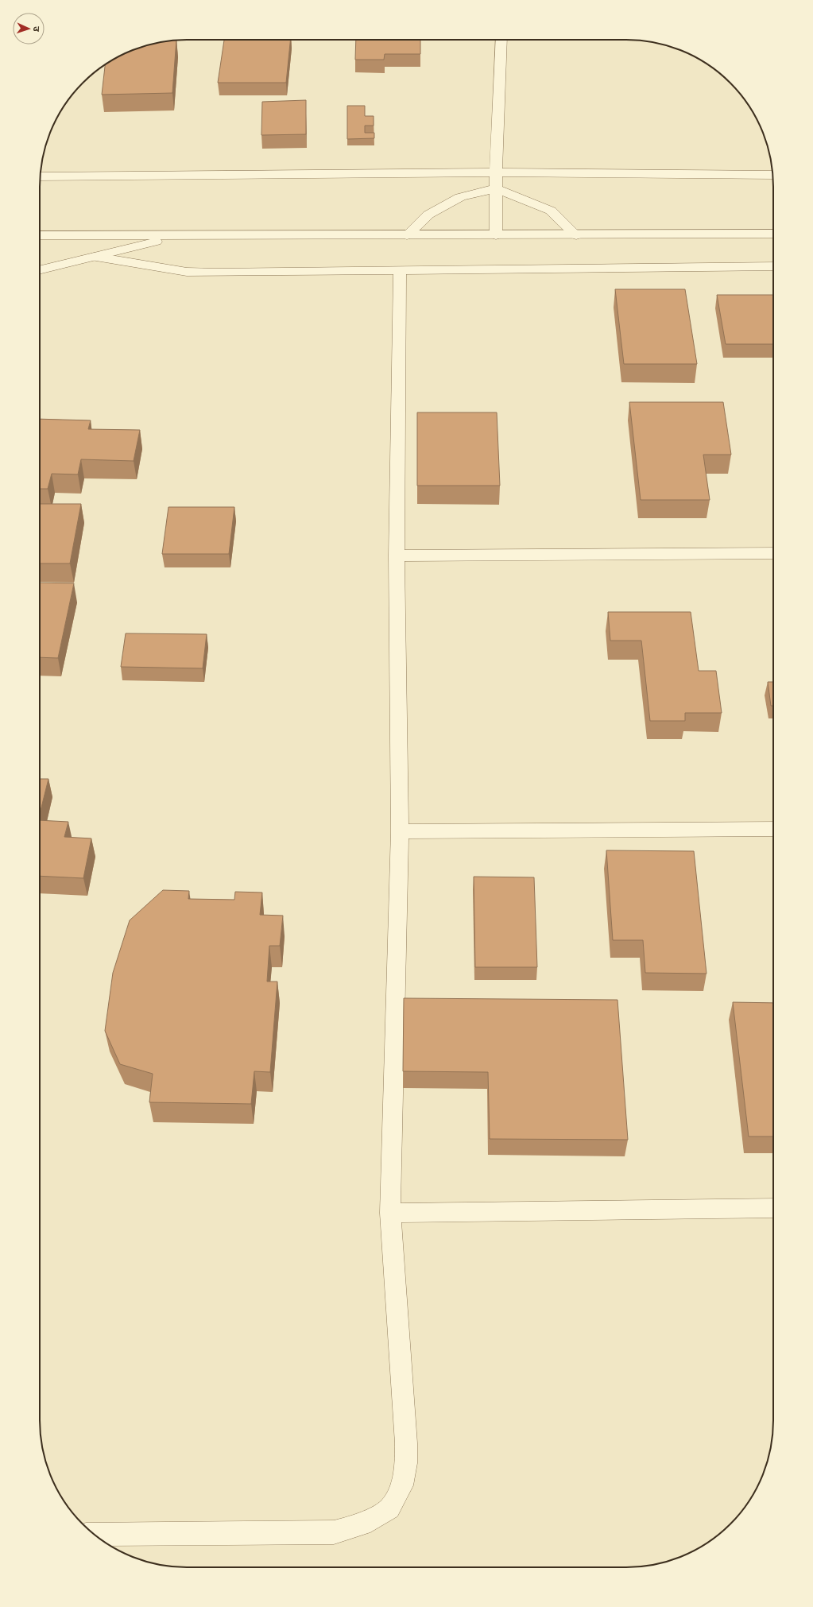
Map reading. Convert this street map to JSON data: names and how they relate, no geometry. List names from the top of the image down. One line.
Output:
{"north":"right"}
